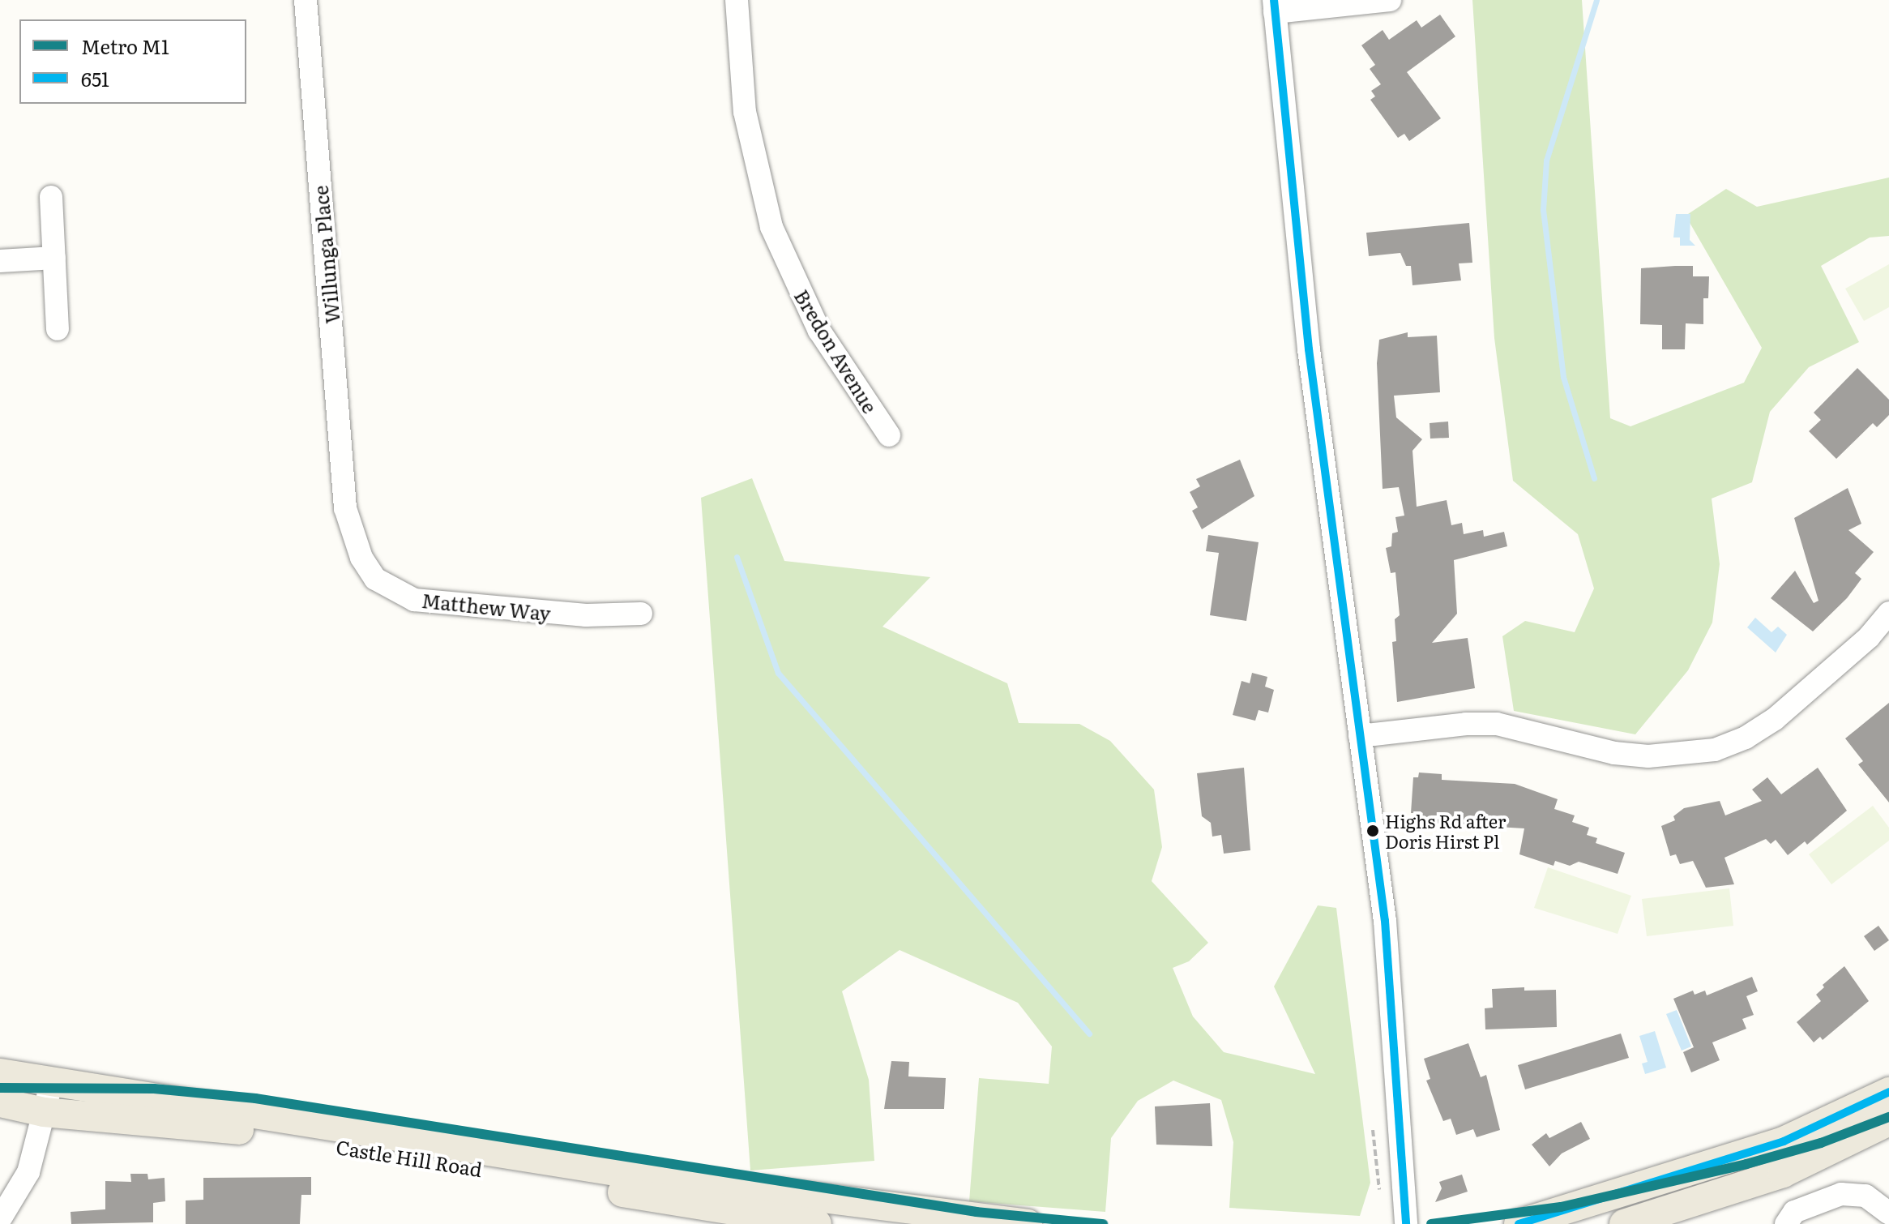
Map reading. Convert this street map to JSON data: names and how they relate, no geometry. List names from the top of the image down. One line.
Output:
{"streets":{"main road":["Castle Hill Road"],"street":["Willunga Place","Bredon Avenue","Matthew Way"]},"crossings":[["Willunga Place","Matthew Way"]],"places":["Highs Rd after Doris Hirst Pl"],"lines":["transit line 651","metro line M1"],"legend":["Metro M1","651"]}
